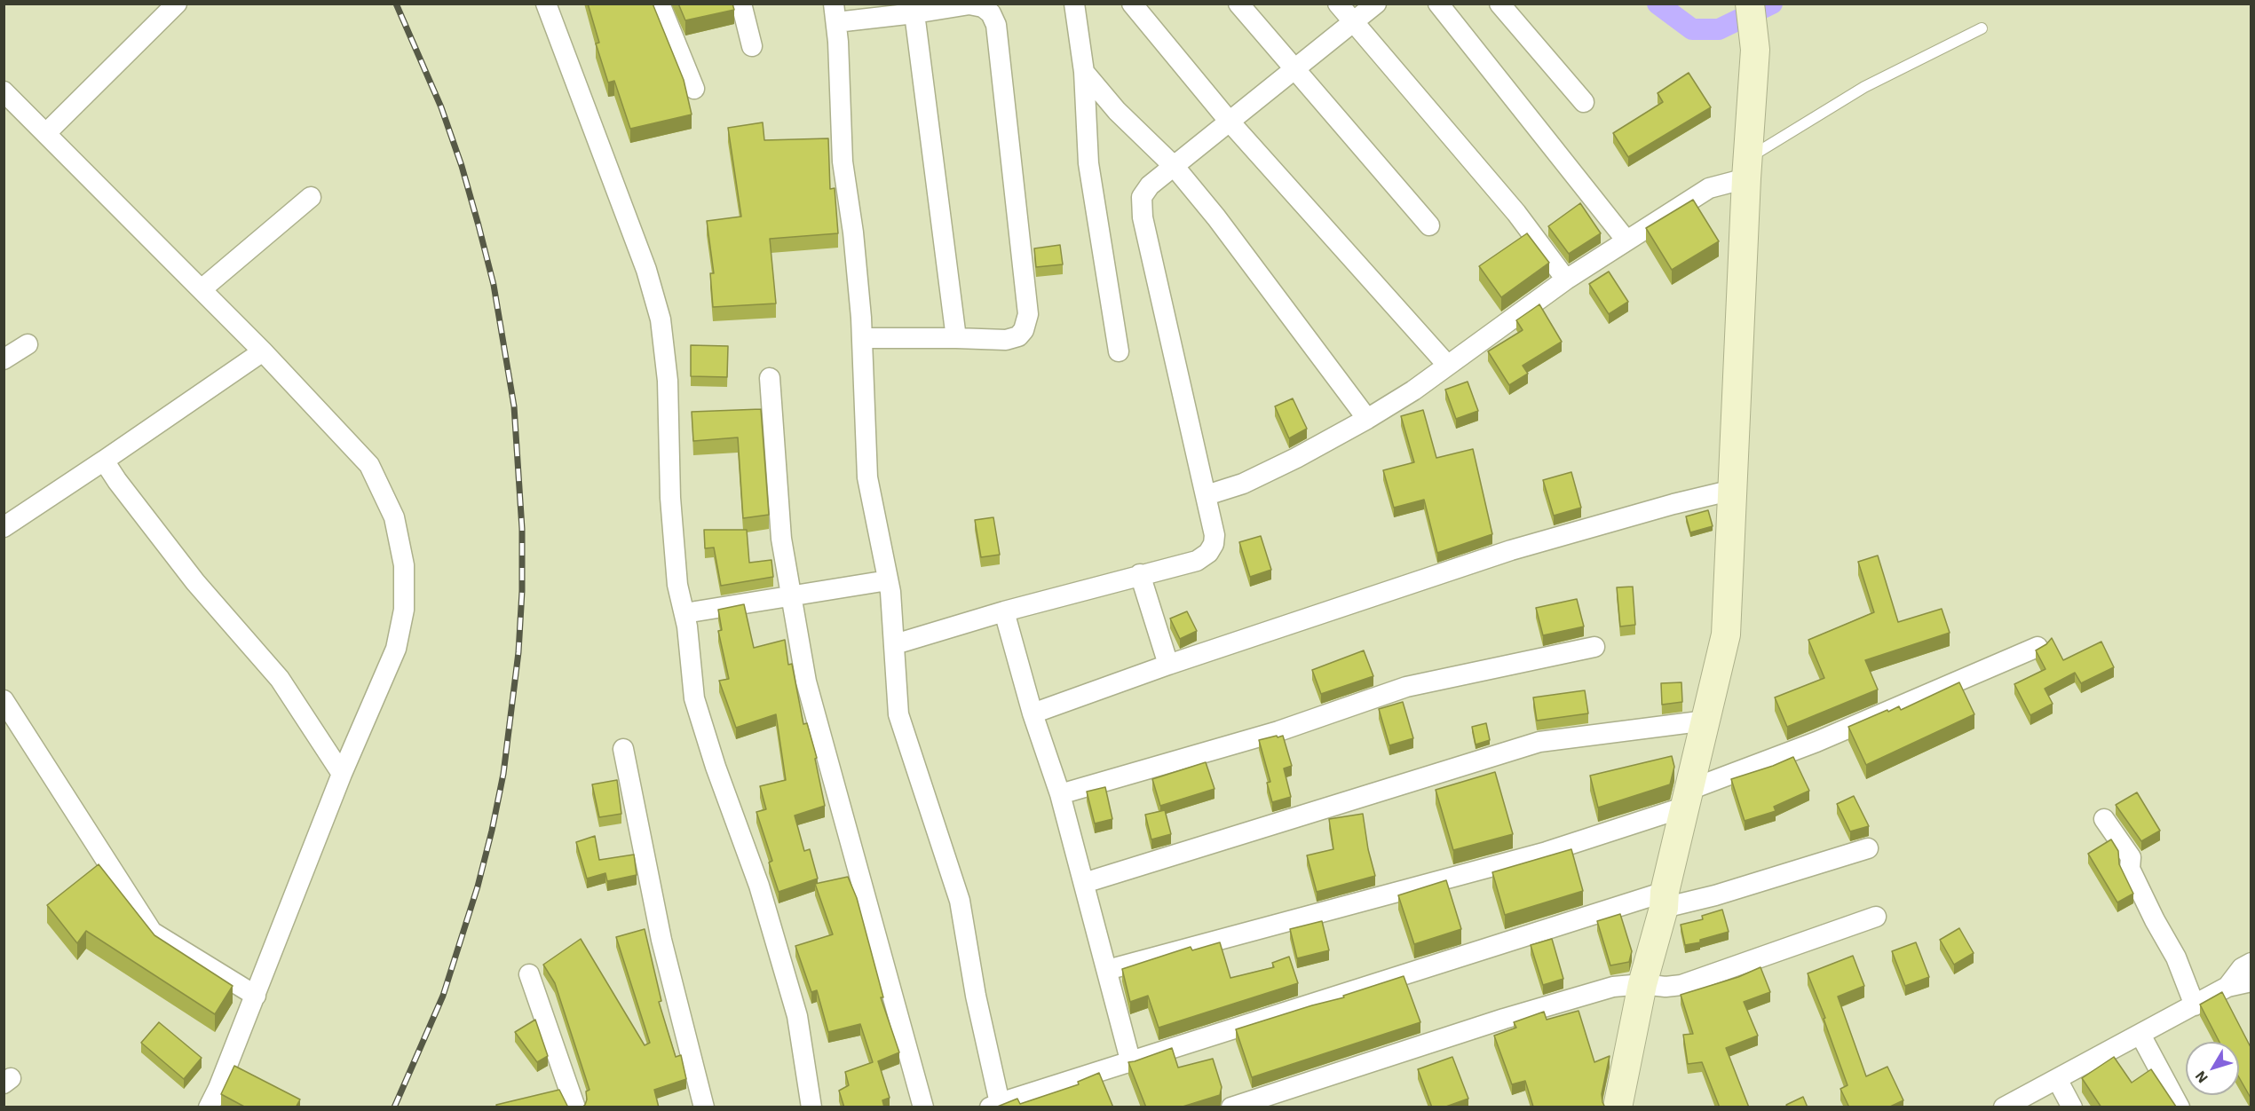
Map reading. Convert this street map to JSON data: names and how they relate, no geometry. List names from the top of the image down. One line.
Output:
{"north":"bottom left"}
